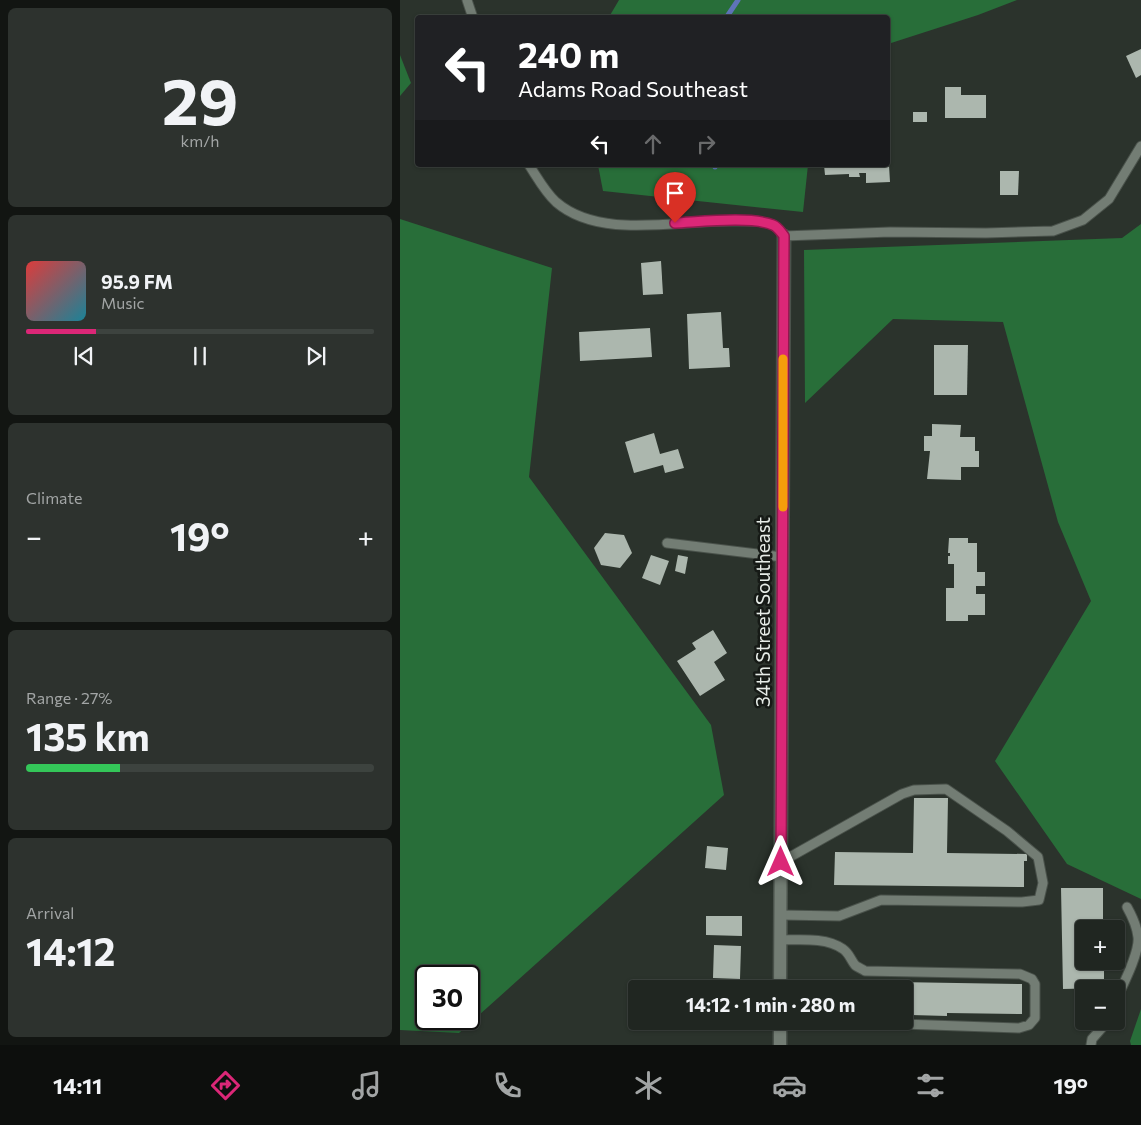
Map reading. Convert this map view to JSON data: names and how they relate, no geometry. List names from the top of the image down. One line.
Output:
{"streets":{"street":["34th Street Southeast"]},"page":{"tile":[["29","km/h"],"Climate",["Range · 27%","135 km"],["Arrival","14:12"]],"turn":["240 m","Adams Road Southeast"],"song":["95.9 FM","Music"],"heat":["−","19°","+"],"map_buttons":["+","−"],"limit":"30","trip":"14:12 · 1 min · 280 m","tabs":["14:11","19°"]}}
